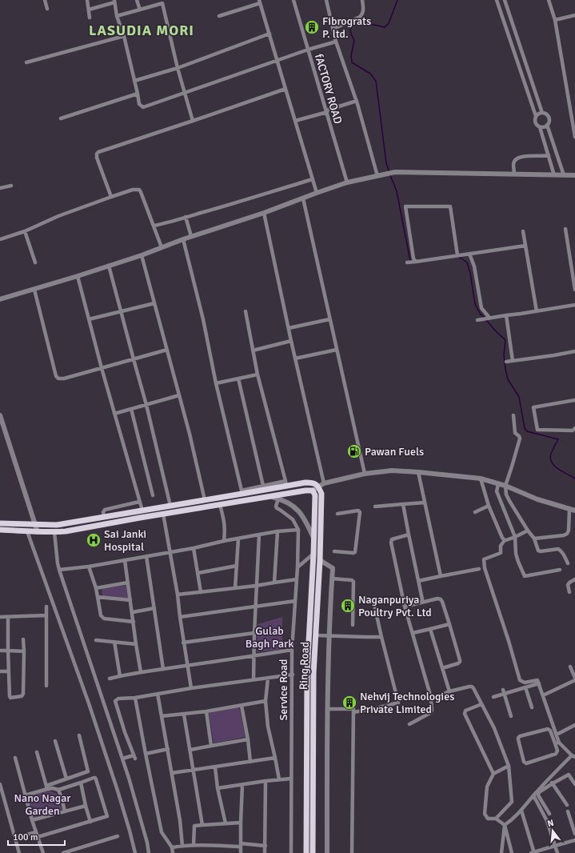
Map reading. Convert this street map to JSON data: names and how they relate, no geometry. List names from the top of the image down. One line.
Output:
{"streets":{"main road":["Ring Road"],"street":["fACTORY ROAD","Service Road"]},"districts":["LASUDIA MORI"],"parks":["Gulab Bagh Park","Nano Nagar Garden"],"places":{"building":["Fibrograts P. ltd.","Naganpuriya Poultry Pvt. Ltd","Nehvij Technologies Private Limited"],"fuel station":["Pawan Fuels"],"hospital":["Sai Janki Hospital"]},"scale_bar":"100 m","north":"top"}
